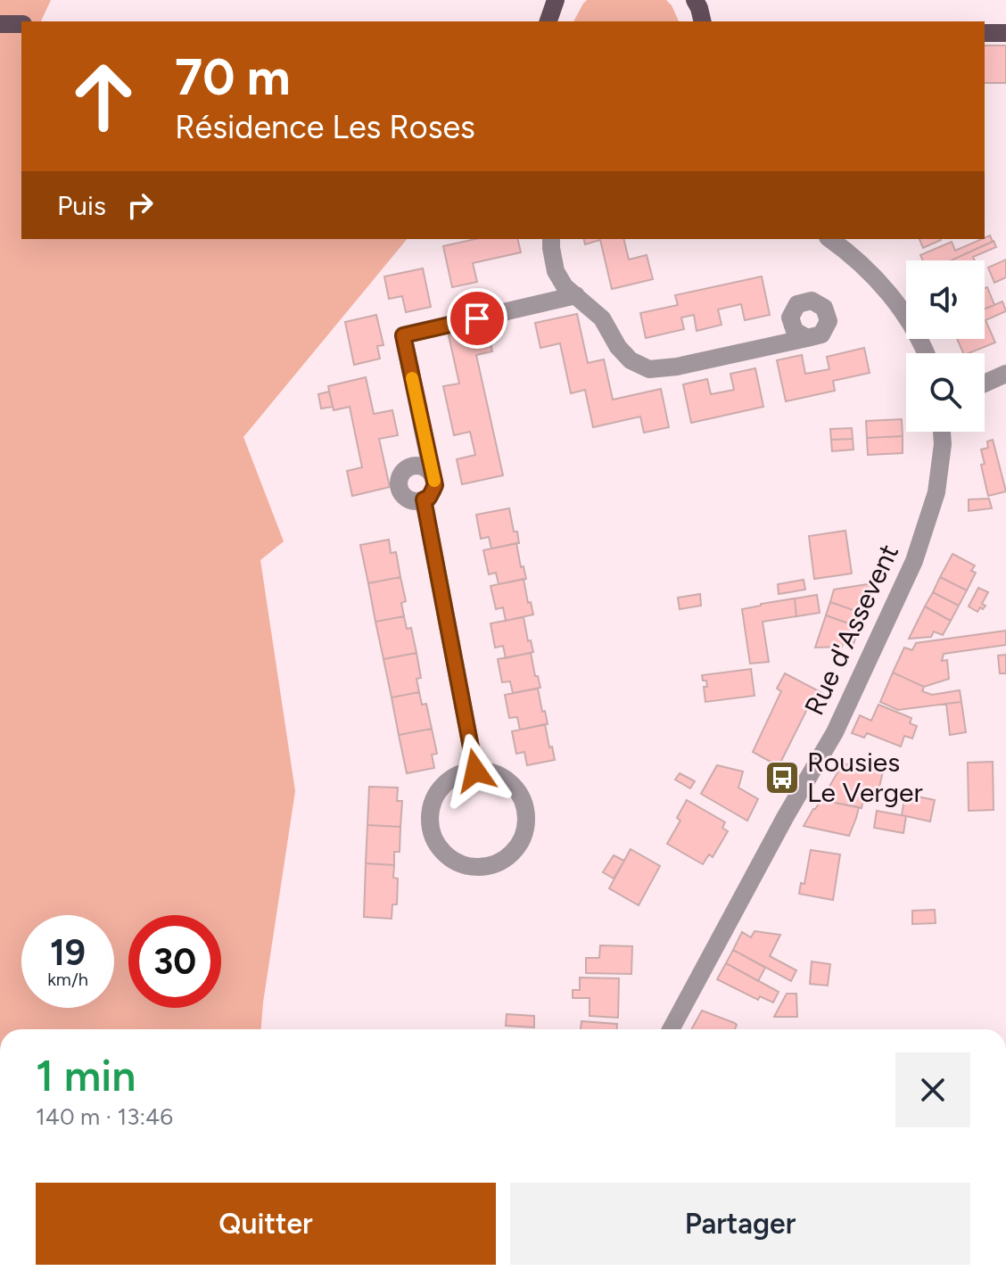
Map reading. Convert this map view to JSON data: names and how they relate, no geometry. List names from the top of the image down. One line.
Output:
{"streets":{"street":["Rue d'Assevent"]},"places":{"bus stop":["Rousies Le Verger"]},"page":{"turn":["70 m","Résidence Les Roses"],"then":"Puis","speed":"19 km/h","limit":"30","heading":["1 min","140 m · 13:46"],"buttons":["Quitter","Partager"]}}
